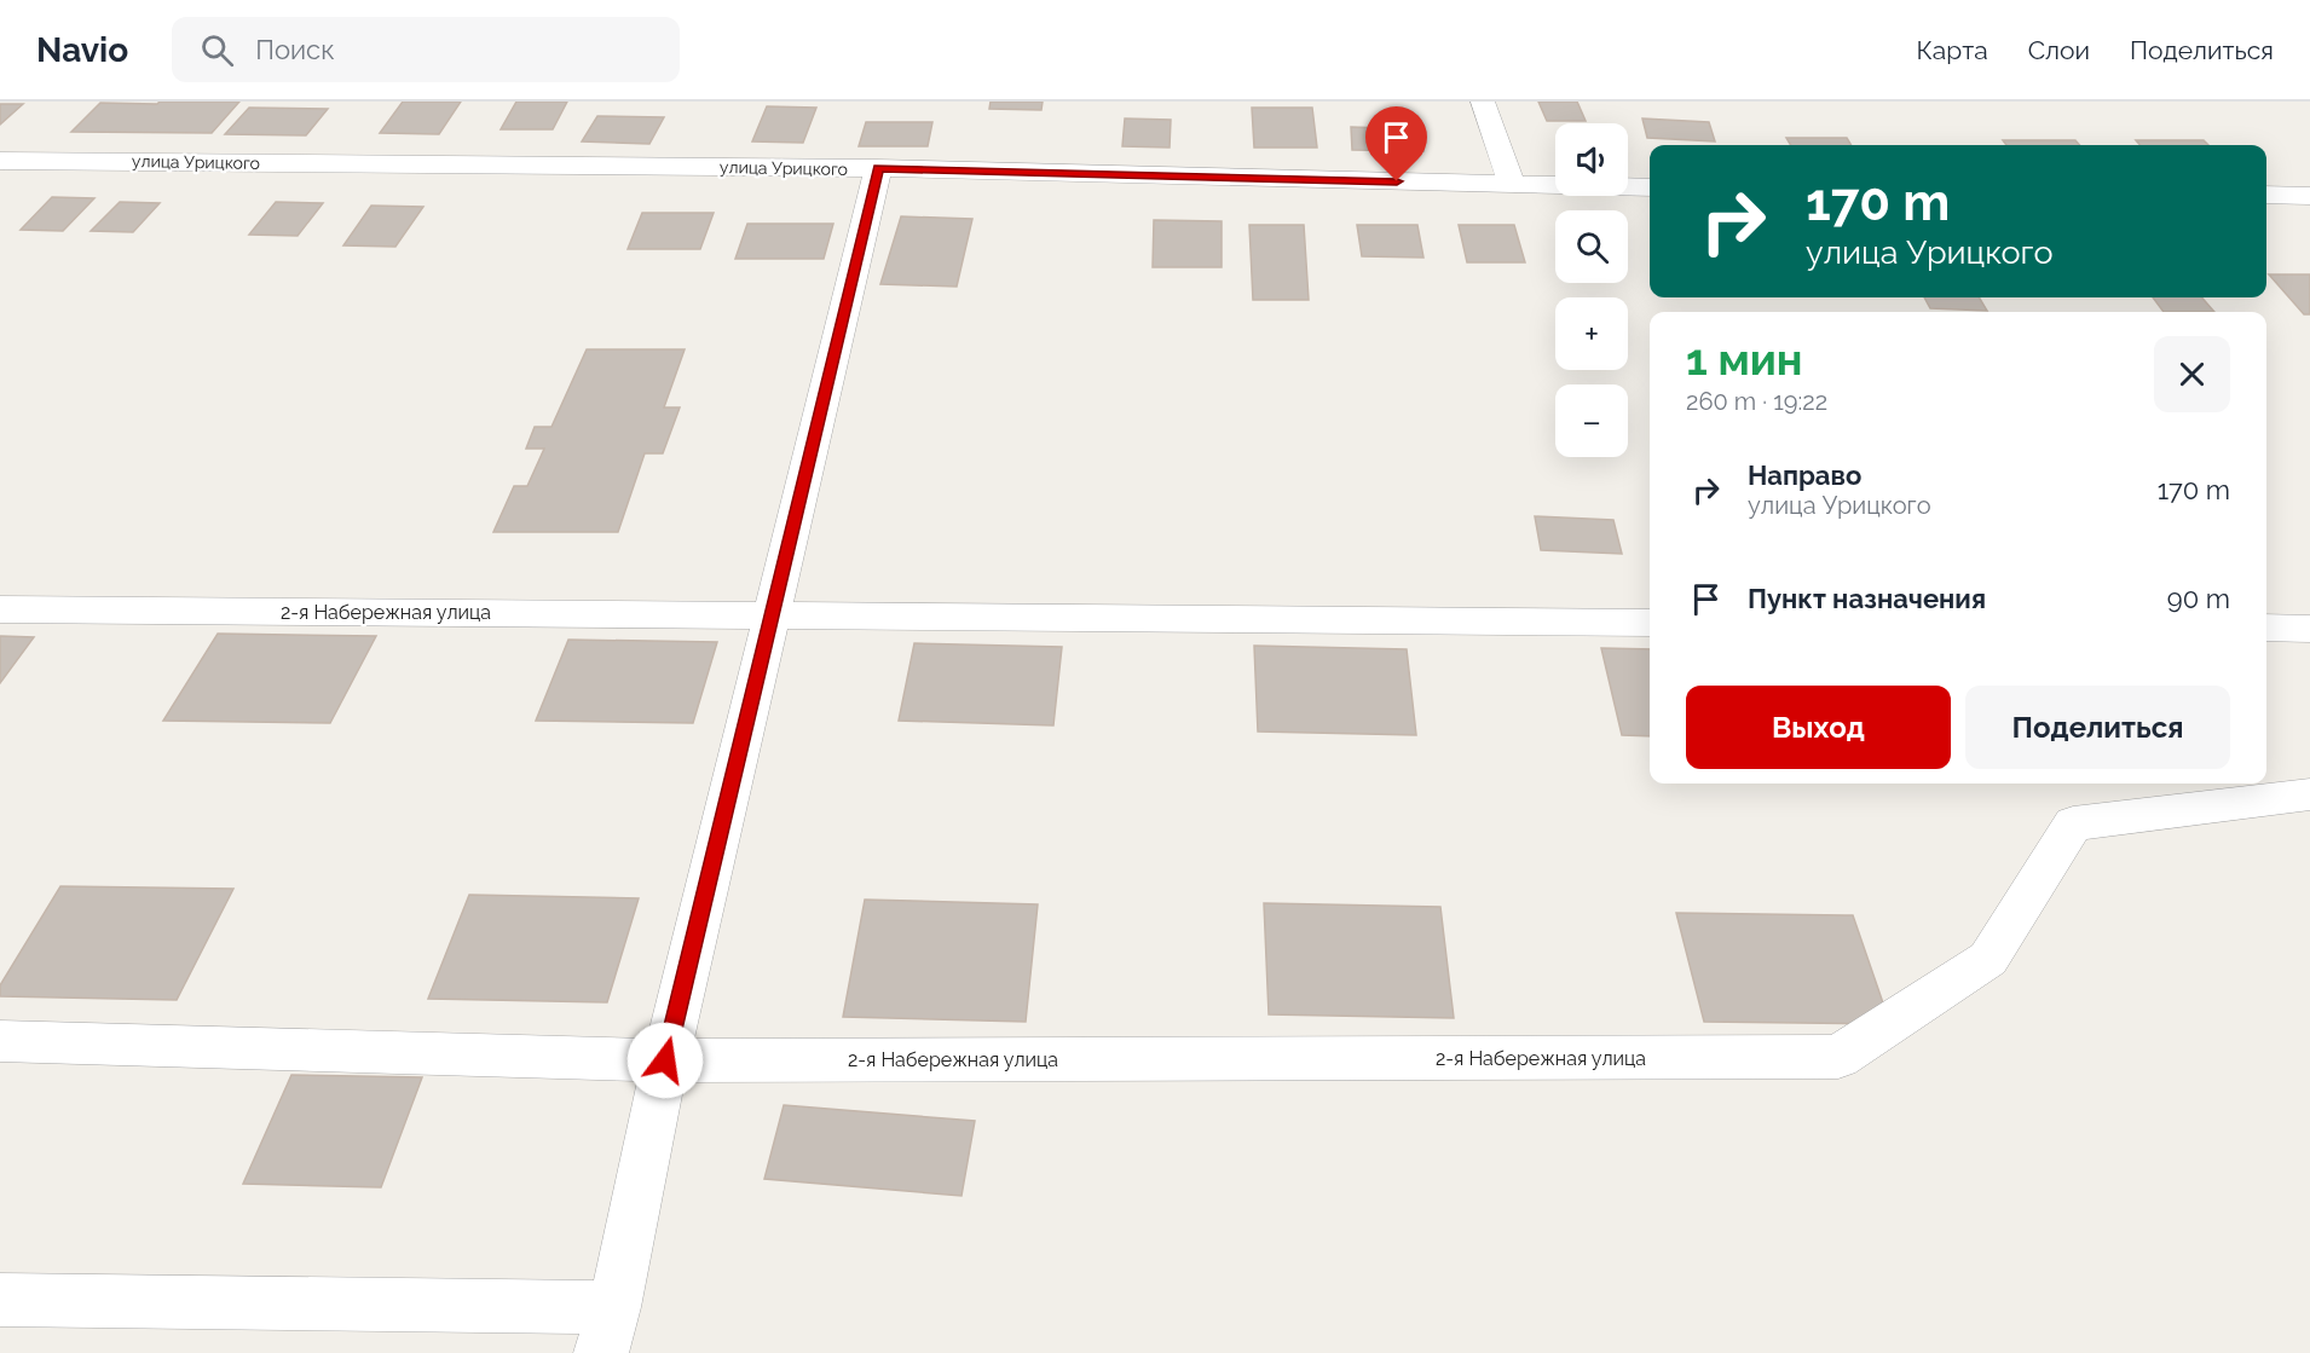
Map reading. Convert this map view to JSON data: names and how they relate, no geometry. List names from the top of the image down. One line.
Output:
{"streets":{"street":["улица Урицкого","2-я Набережная улица"]},"page":{"header":"Navio","search":"Поиск","nav":["Карта","Слои","Поделиться"],"map_buttons":["+","−"],"turn":["170 m","улица Урицкого"],"heading":["1 мин","260 m · 19:22"],"list":[{"name":"Направо","note":"улица Урицкого","value":"170 m"},{"name":"Пункт назначения","value":"90 m"}],"buttons":["Выход","Поделиться"]}}
